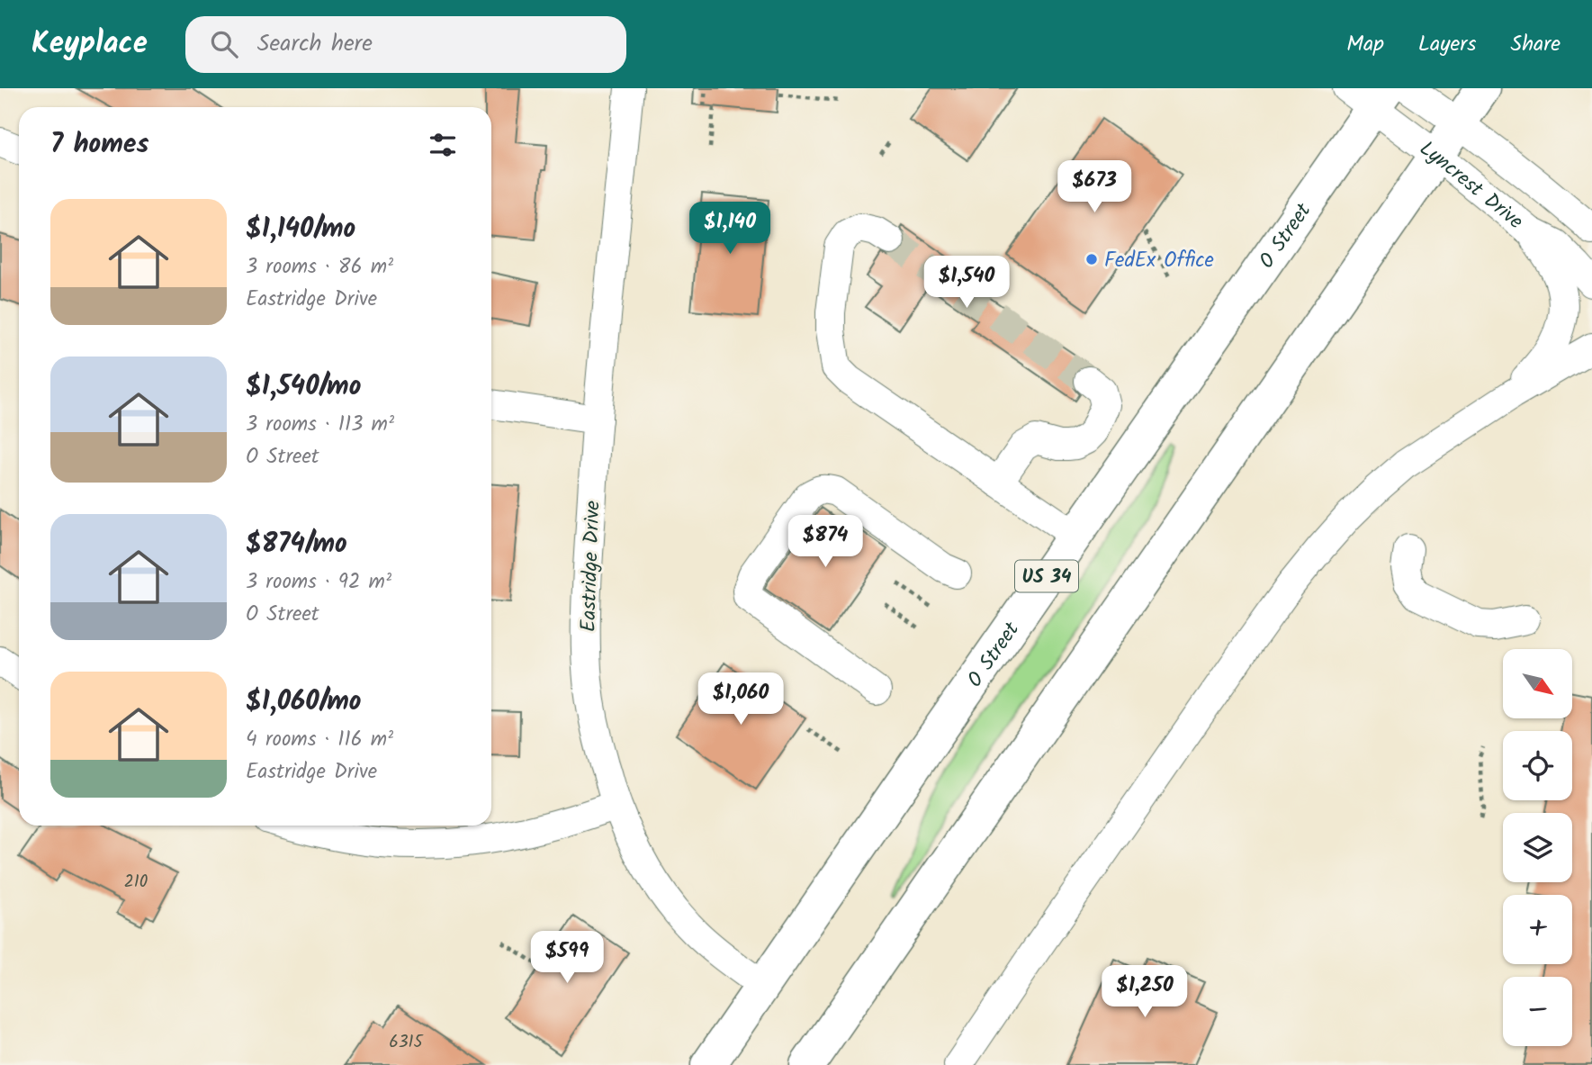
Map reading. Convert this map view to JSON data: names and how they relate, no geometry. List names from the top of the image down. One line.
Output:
{"streets":{"main road":["O Street","US 34"],"street":["Lyncrest Drive","Eastridge Drive"]},"crossings":[["Lyncrest Drive","O Street"],["O Street","Eastridge Drive"]],"places":["FedEx Office"],"house_numbers":["210","6315"],"north":"bottom right","page":{"header":"Keyplace","search":"Search here","nav":["Map","Layers","Share"],"heading":"7 homes","price":["$673","$1,140","$1,540","$874","$1,060","$599","$1,250"],"list":[{"name":"$1,140/mo","note":"3 rooms · 86 m² · Eastridge Drive"},{"name":"$1,540/mo","note":"3 rooms · 113 m² · O Street"},{"name":"$874/mo","note":"3 rooms · 92 m² · O Street"},{"name":"$1,060/mo","note":"4 rooms · 116 m² · Eastridge Drive"}],"map_buttons":["+","−"]}}
